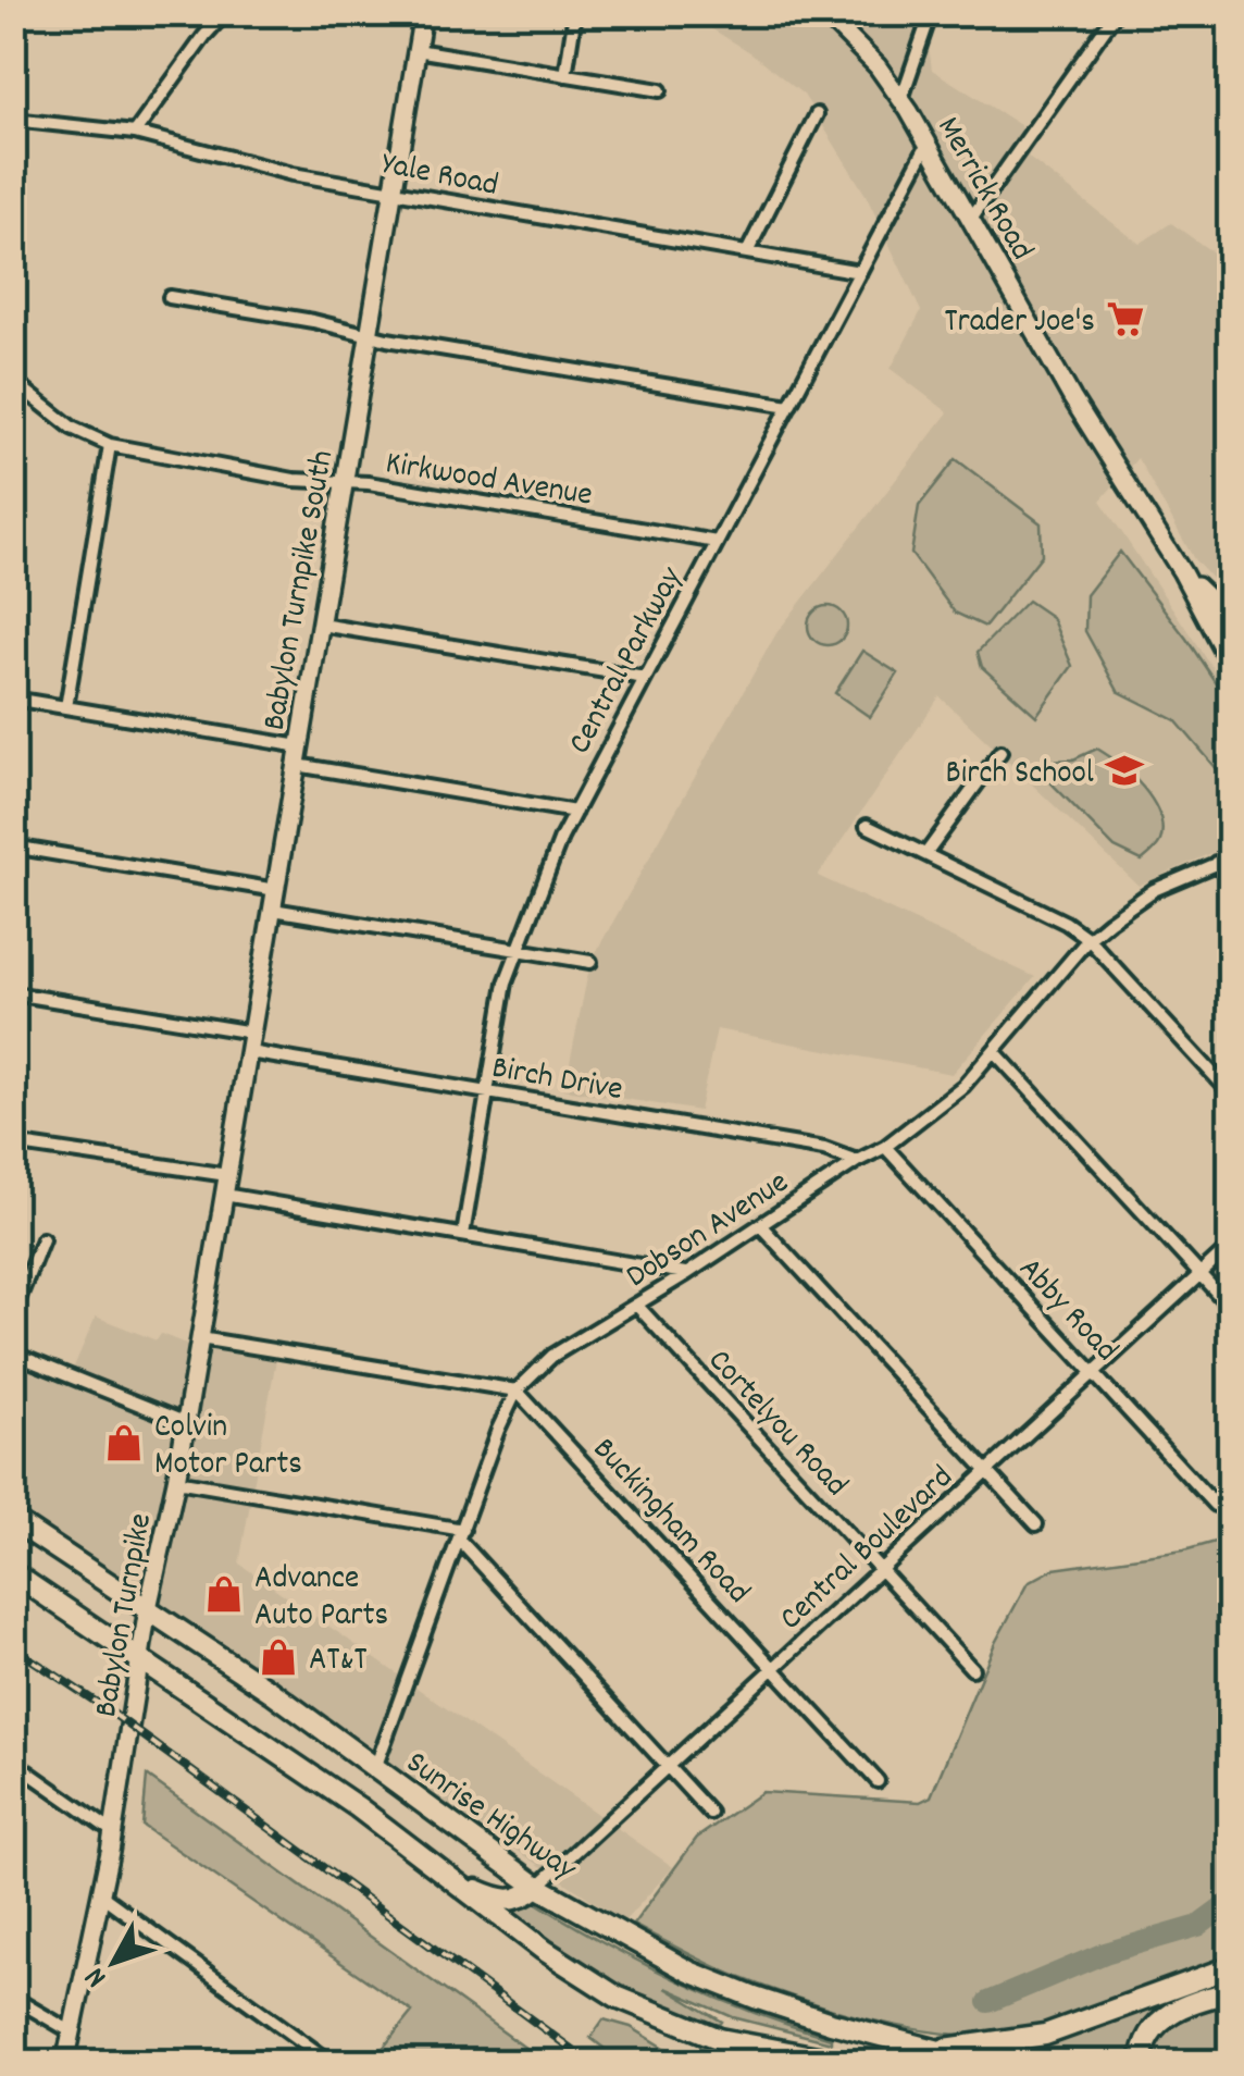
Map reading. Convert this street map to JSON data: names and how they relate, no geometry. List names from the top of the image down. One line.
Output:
{"streets":{"highway":["Sunrise Highway"],"main road":["Merrick Road","Babylon Turnpike South","Babylon Turnpike"],"street":["Yale Road","Kirkwood Avenue","Central Parkway","Birch Drive","Dobson Avenue","Abby Road","Cortelyou Road","Buckingham Road","Central Boulevard"]},"crossings":[["Yale Road","Babylon Turnpike South"],["Yale Road","Central Parkway"],["Merrick Road","Central Parkway"],["Kirkwood Avenue","Babylon Turnpike South"],["Kirkwood Avenue","Central Parkway"],["Babylon Turnpike South","Birch Drive"],["Babylon Turnpike South","Babylon Turnpike"],["Central Parkway","Birch Drive"],["Birch Drive","Dobson Avenue"],["Dobson Avenue","Abby Road"],["Dobson Avenue","Cortelyou Road"],["Dobson Avenue","Buckingham Road"],["Dobson Avenue","Sunrise Highway"],["Abby Road","Central Boulevard"],["Cortelyou Road","Central Boulevard"],["Buckingham Road","Central Boulevard"],["Central Boulevard","Sunrise Highway"],["Babylon Turnpike","Sunrise Highway"]],"places":{"supermarket":["Trader Joe's"],"school or university":["Birch School"],"shop":["Colvin Motor Parts","Advance Auto Parts","AT&T"]},"north":"bottom left"}
